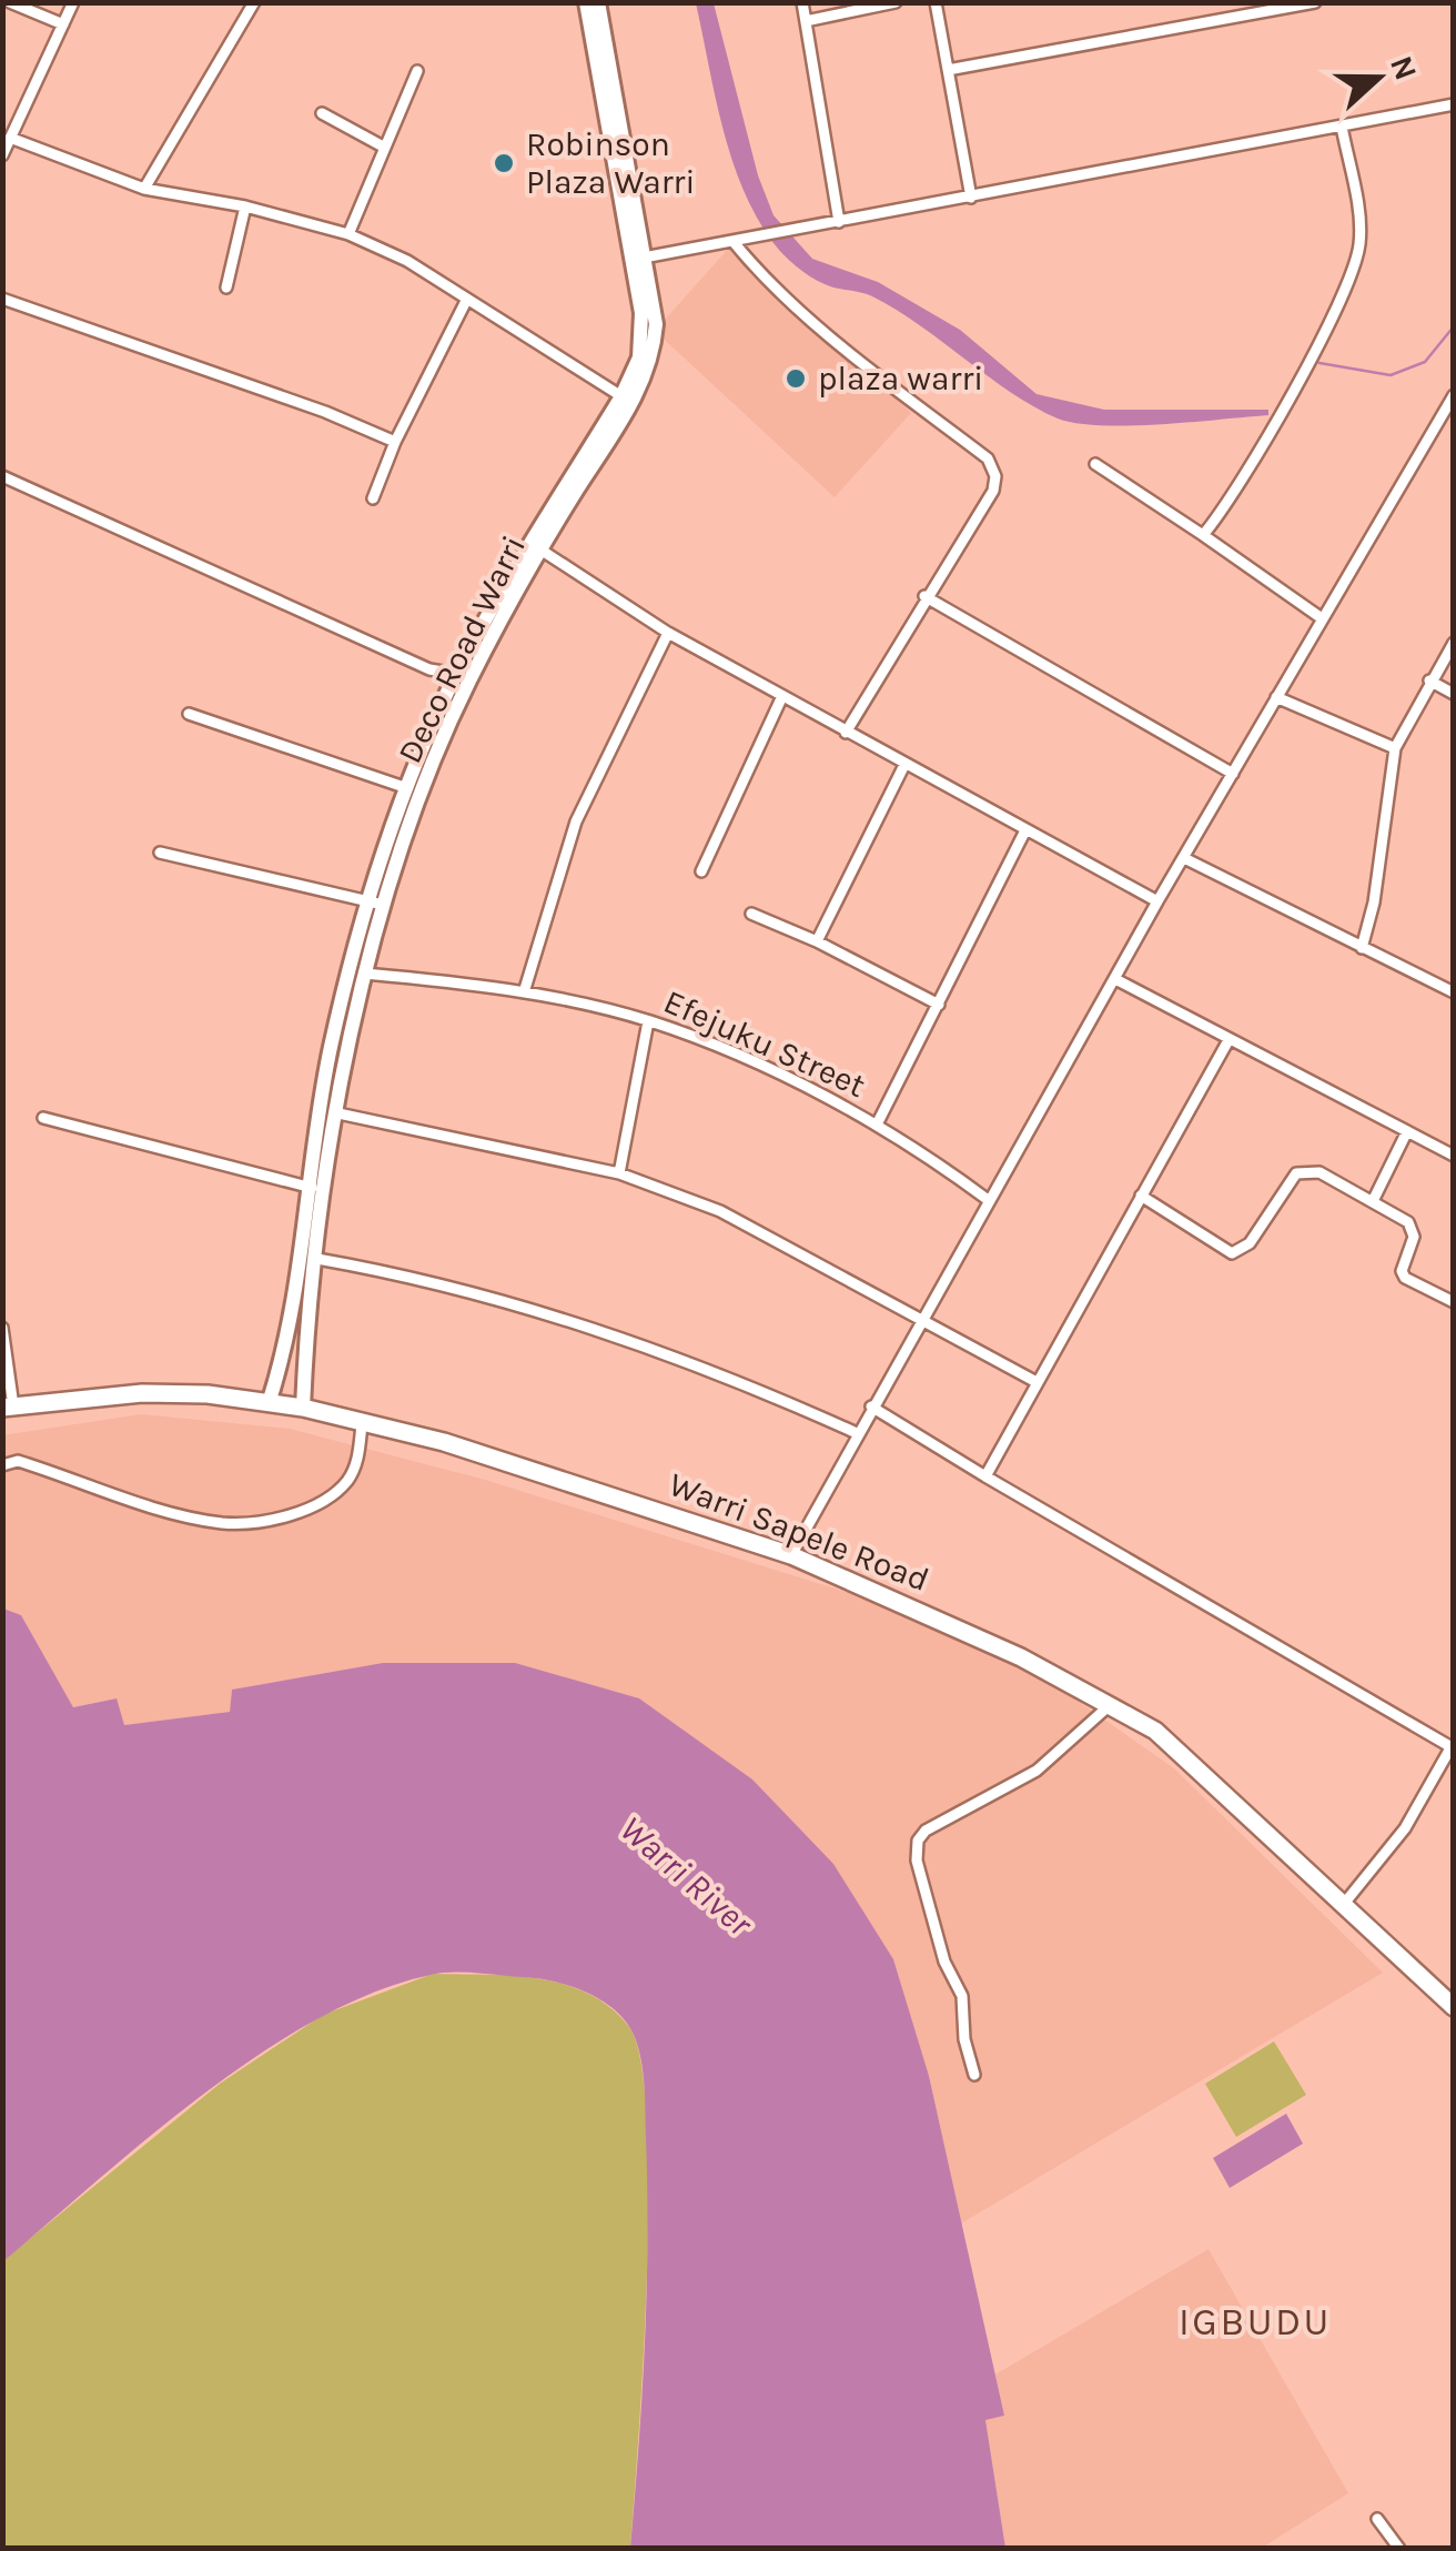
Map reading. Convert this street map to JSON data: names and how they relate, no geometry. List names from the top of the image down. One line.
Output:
{"streets":{"highway":["Warri Sapele Road"],"main road":["Deco Road Warri"],"street":["Efejuku Street"]},"crossings":[["Deco Road Warri","Efejuku Street"],["Deco Road Warri","Warri Sapele Road"]],"districts":["IGBUDU"],"water":["Warri River"],"places":["Robinson Plaza Warri","plaza warri"],"north":"right"}
